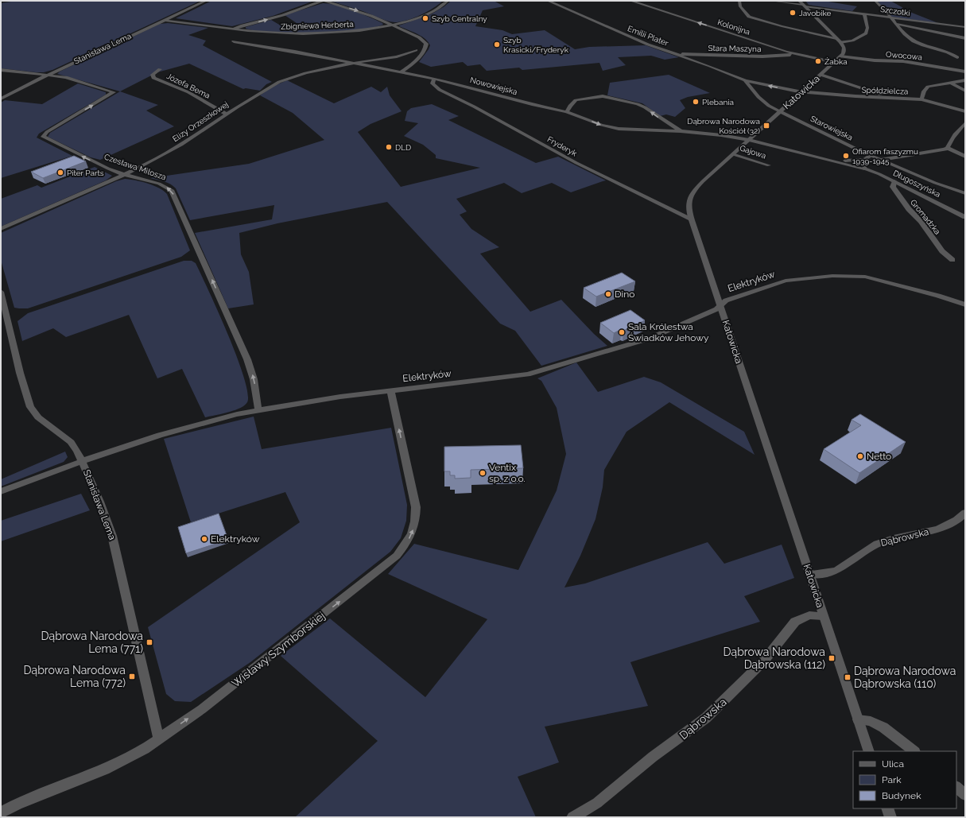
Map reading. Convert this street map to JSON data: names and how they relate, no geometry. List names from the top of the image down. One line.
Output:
{"streets":{"street":["Szczotki","Zbigniewa Herberta","Kolonijna","Emilii Plater","Stanisława Lema","Stara Maszyna","Owocowa","Józefa Bema","Nowowiejska","Spółdzielcza","Katowicka","Elizy Orzeszkowej","Starowiejska","Fryderyk","Gajowa","Czesława Miłosza","Długoszyńska","Gromadzka","Elektryków","Dąbrowska","Wisławy Szymborskiej"]},"crossings":[["Zbigniewa Herberta","Stanisława Lema"],["Kolonijna","Stara Maszyna"],["Kolonijna","Katowicka"],["Emilii Plater","Stara Maszyna"],["Emilii Plater","Spółdzielcza"],["Emilii Plater","Katowicka"],["Emilii Plater","Starowiejska"],["Stanisława Lema","Czesława Miłosza"],["Stanisława Lema","Elektryków"],["Stanisława Lema","Wisławy Szymborskiej"],["Owocowa","Katowicka"],["Józefa Bema","Elizy Orzeszkowej"],["Nowowiejska","Katowicka"],["Nowowiejska","Elizy Orzeszkowej"],["Nowowiejska","Fryderyk"],["Nowowiejska","Długoszyńska"],["Spółdzielcza","Katowicka"],["Katowicka","Starowiejska"],["Katowicka","Fryderyk"],["Katowicka","Gajowa"],["Katowicka","Długoszyńska"],["Katowicka","Elektryków"],["Katowicka","Dąbrowska"],["Elizy Orzeszkowej","Czesława Miłosza"],["Czesława Miłosza","Elektryków"],["Długoszyńska","Gromadzka"],["Elektryków","Wisławy Szymborskiej"]],"one_way":["Wisławy Szymborskiej"],"places":{"other":["Javobike","Szyb Centralny","Szyb Krasicki/Fryderyk","Żabka","Plebania","DLD","Ofiarom faszyzmu 1939-1945","Piter Parts","Dino","Sala Królestwa Świadków Jehowy","Netto","Ventix sp. z o.o.","Elektryków"],"transit":["Dąbrowa Narodowa Kościół (32)","Dąbrowa Narodowa Lema (771)","Dąbrowa Narodowa Dąbrowska (112)","Dąbrowa Narodowa Lema (772)","Dąbrowa Narodowa Dąbrowska (110)"]},"legend":["Ulica","Park","Budynek"]}
